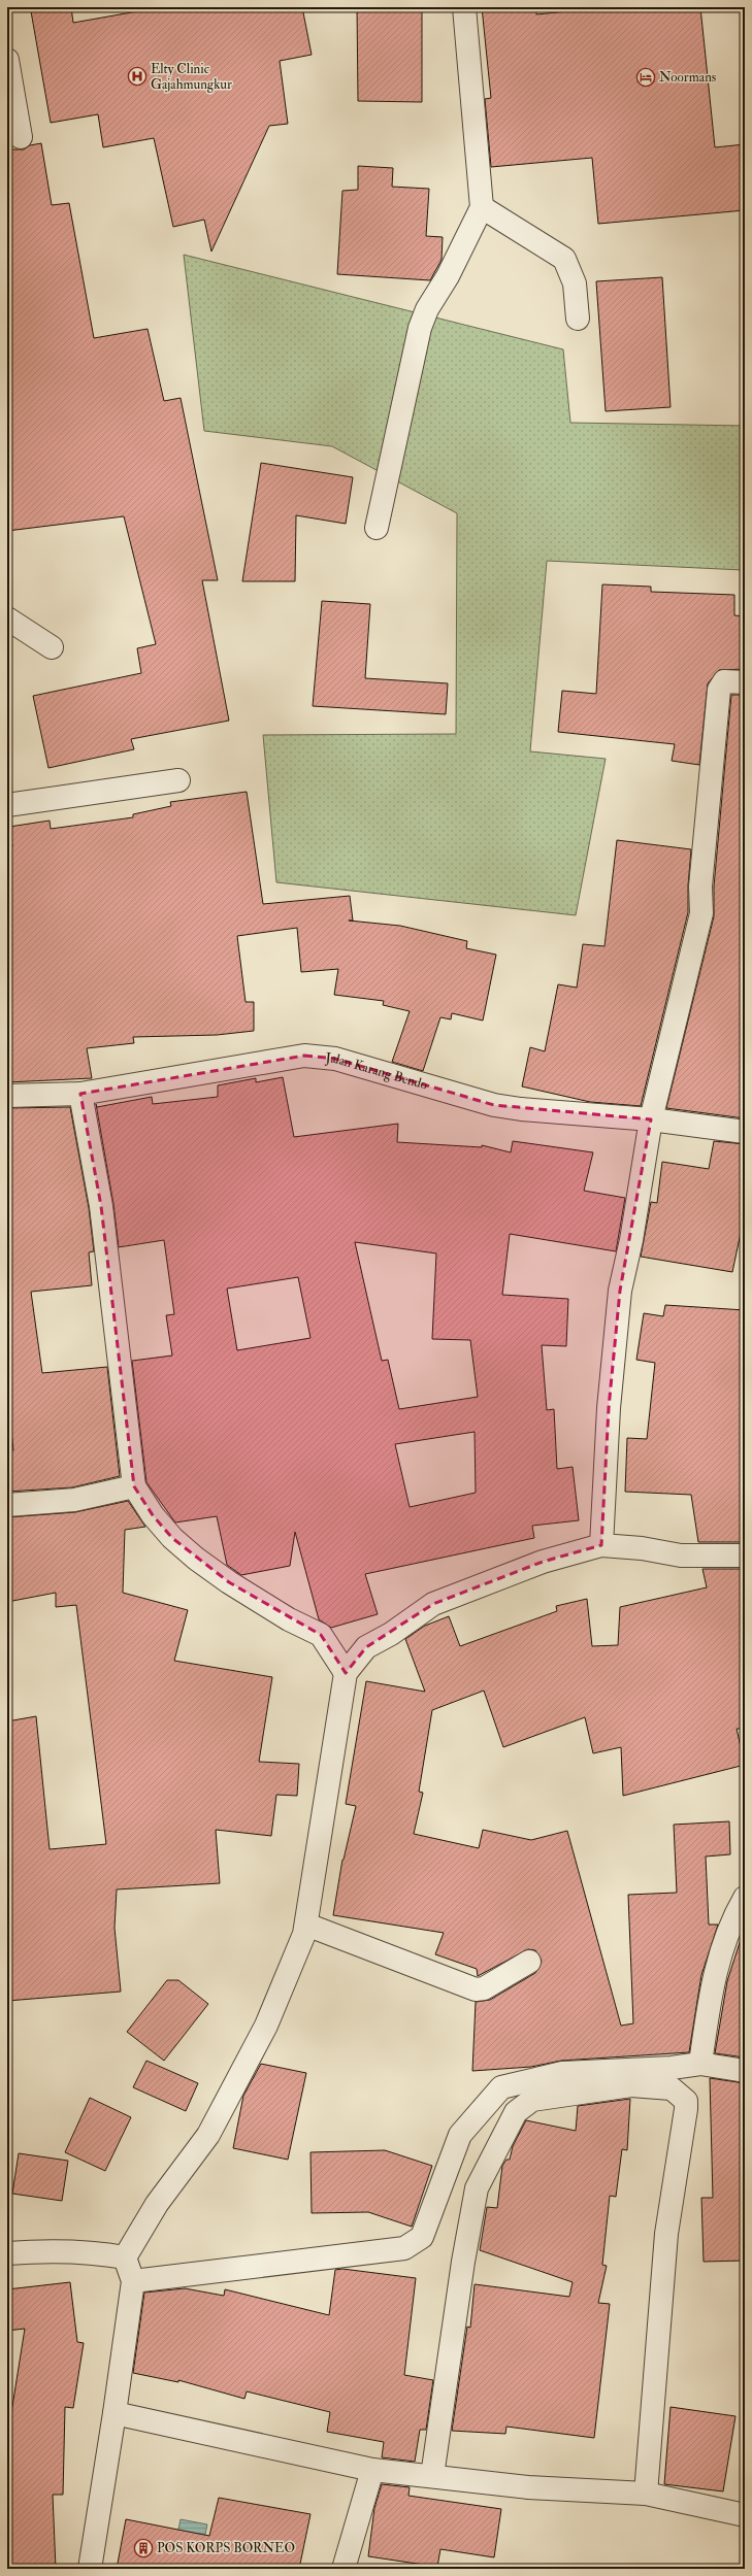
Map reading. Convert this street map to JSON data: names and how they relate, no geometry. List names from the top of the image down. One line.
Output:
{"streets":{"street":["Jalan Karang Bendo"]},"places":{"hospital":["Elty Clinic Gajahmungkur"],"hotel":["Noormans"],"building":["POS KORPS BORNEO"]}}
